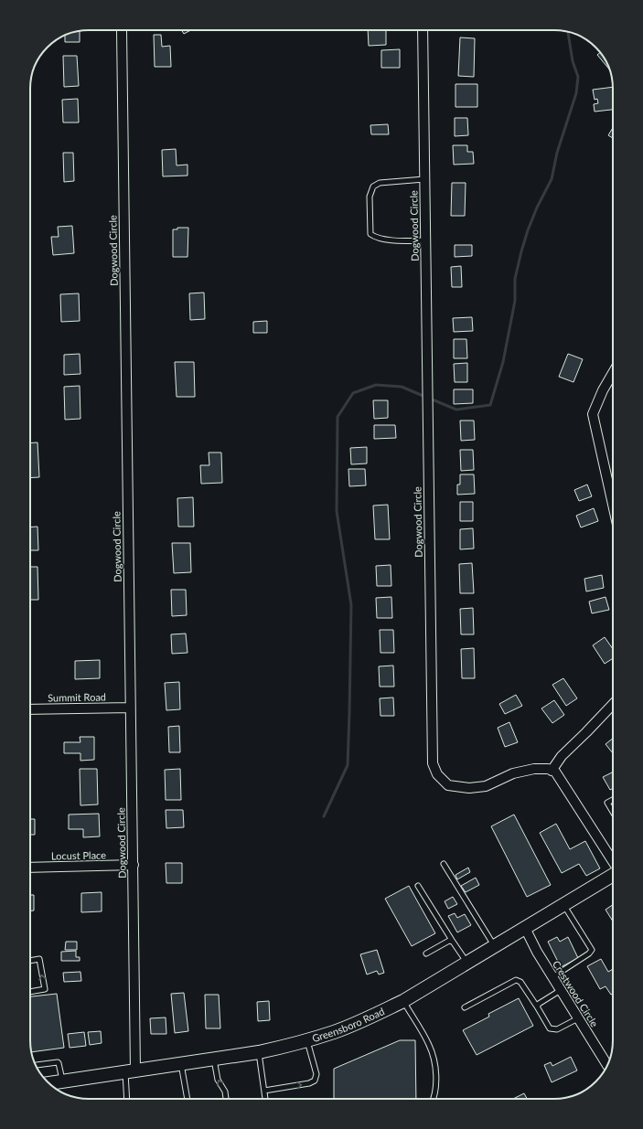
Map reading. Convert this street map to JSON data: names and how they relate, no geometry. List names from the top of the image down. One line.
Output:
{"streets":{"main road":["Greensboro Road"],"street":["Dogwood Circle","Summit Road","Locust Place","Crestwood Circle"]},"crossings":[["Dogwood Circle","Summit Road"],["Dogwood Circle","Locust Place"],["Dogwood Circle","Greensboro Road"],["Crestwood Circle","Greensboro Road"]]}
